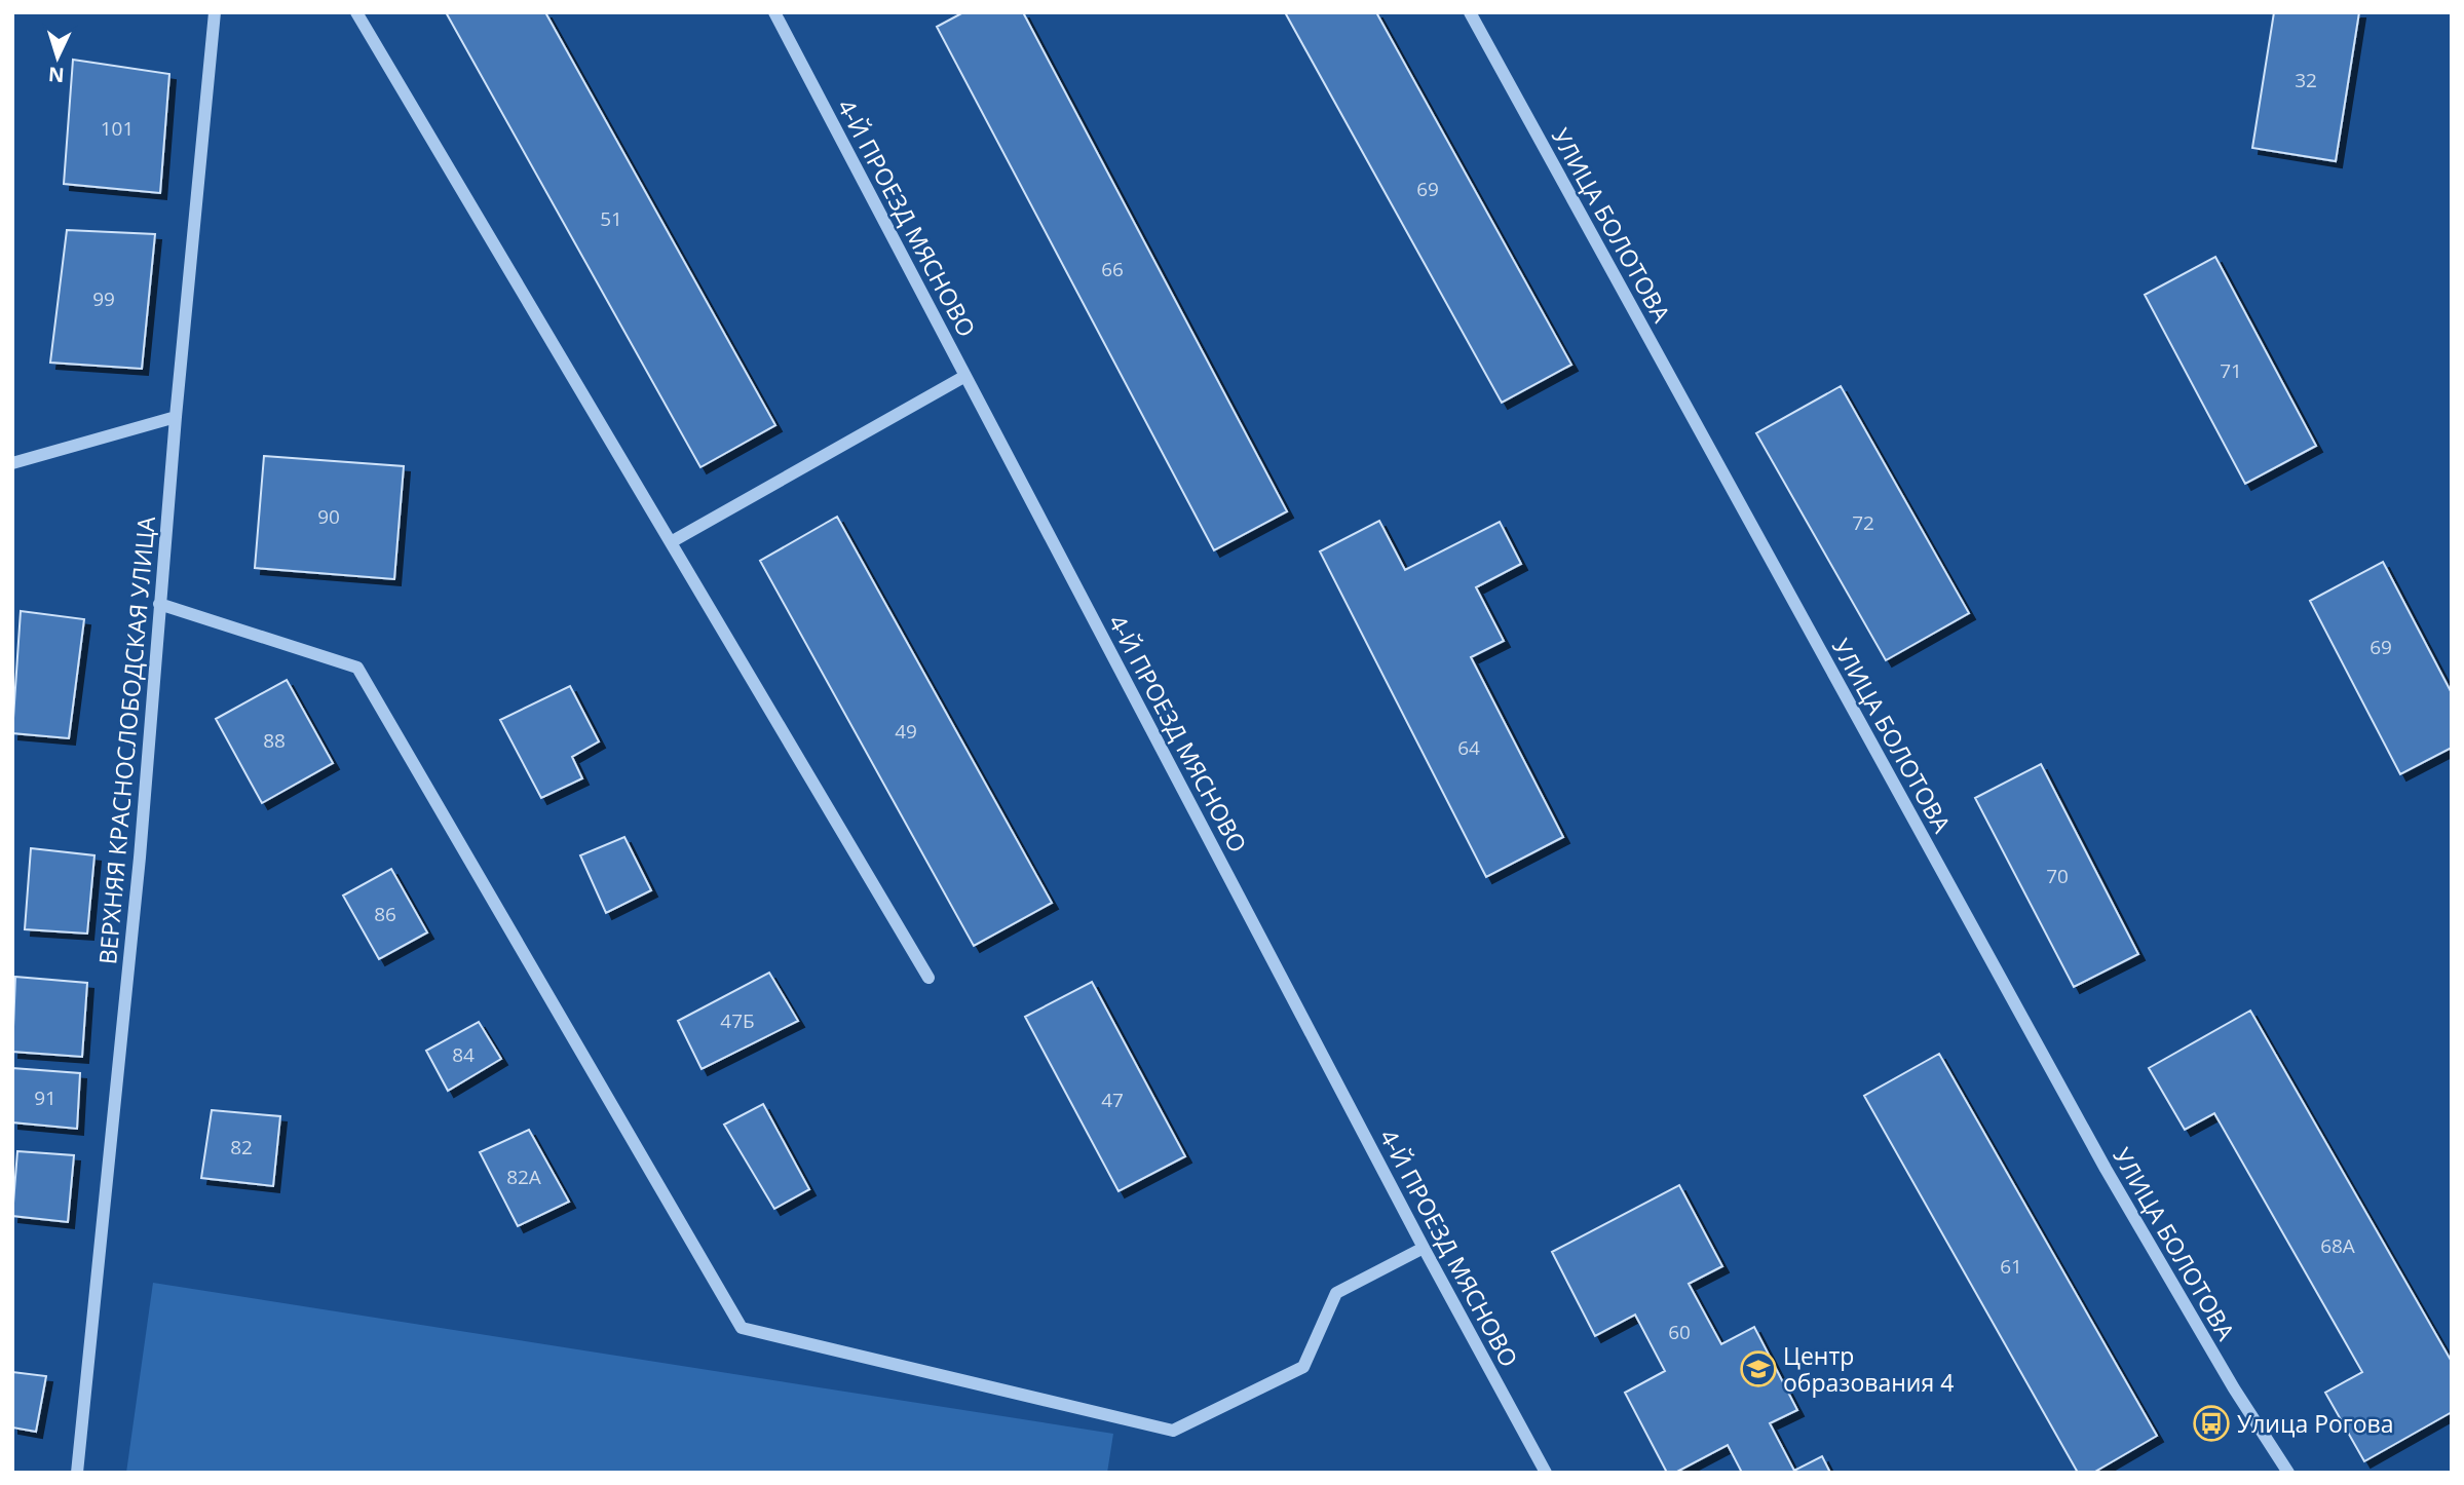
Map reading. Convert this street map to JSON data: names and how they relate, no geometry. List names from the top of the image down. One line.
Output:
{"streets":{"street":["4-Й ПРОЕЗД МЯСНОВО","УЛИЦА БОЛОТОВА","ВЕРХНЯЯ КРАСНОСЛОБОДСКАЯ УЛИЦА"]},"places":{"school or university":["Центр образования 4"],"bus stop":["Улица Рогова"]},"house_numbers":["32","101","69","51","66","99","71","90","72","69","49","88","64","70","86","47Б","84","91","47","82","82А","68А","61","60"],"north":"bottom"}
